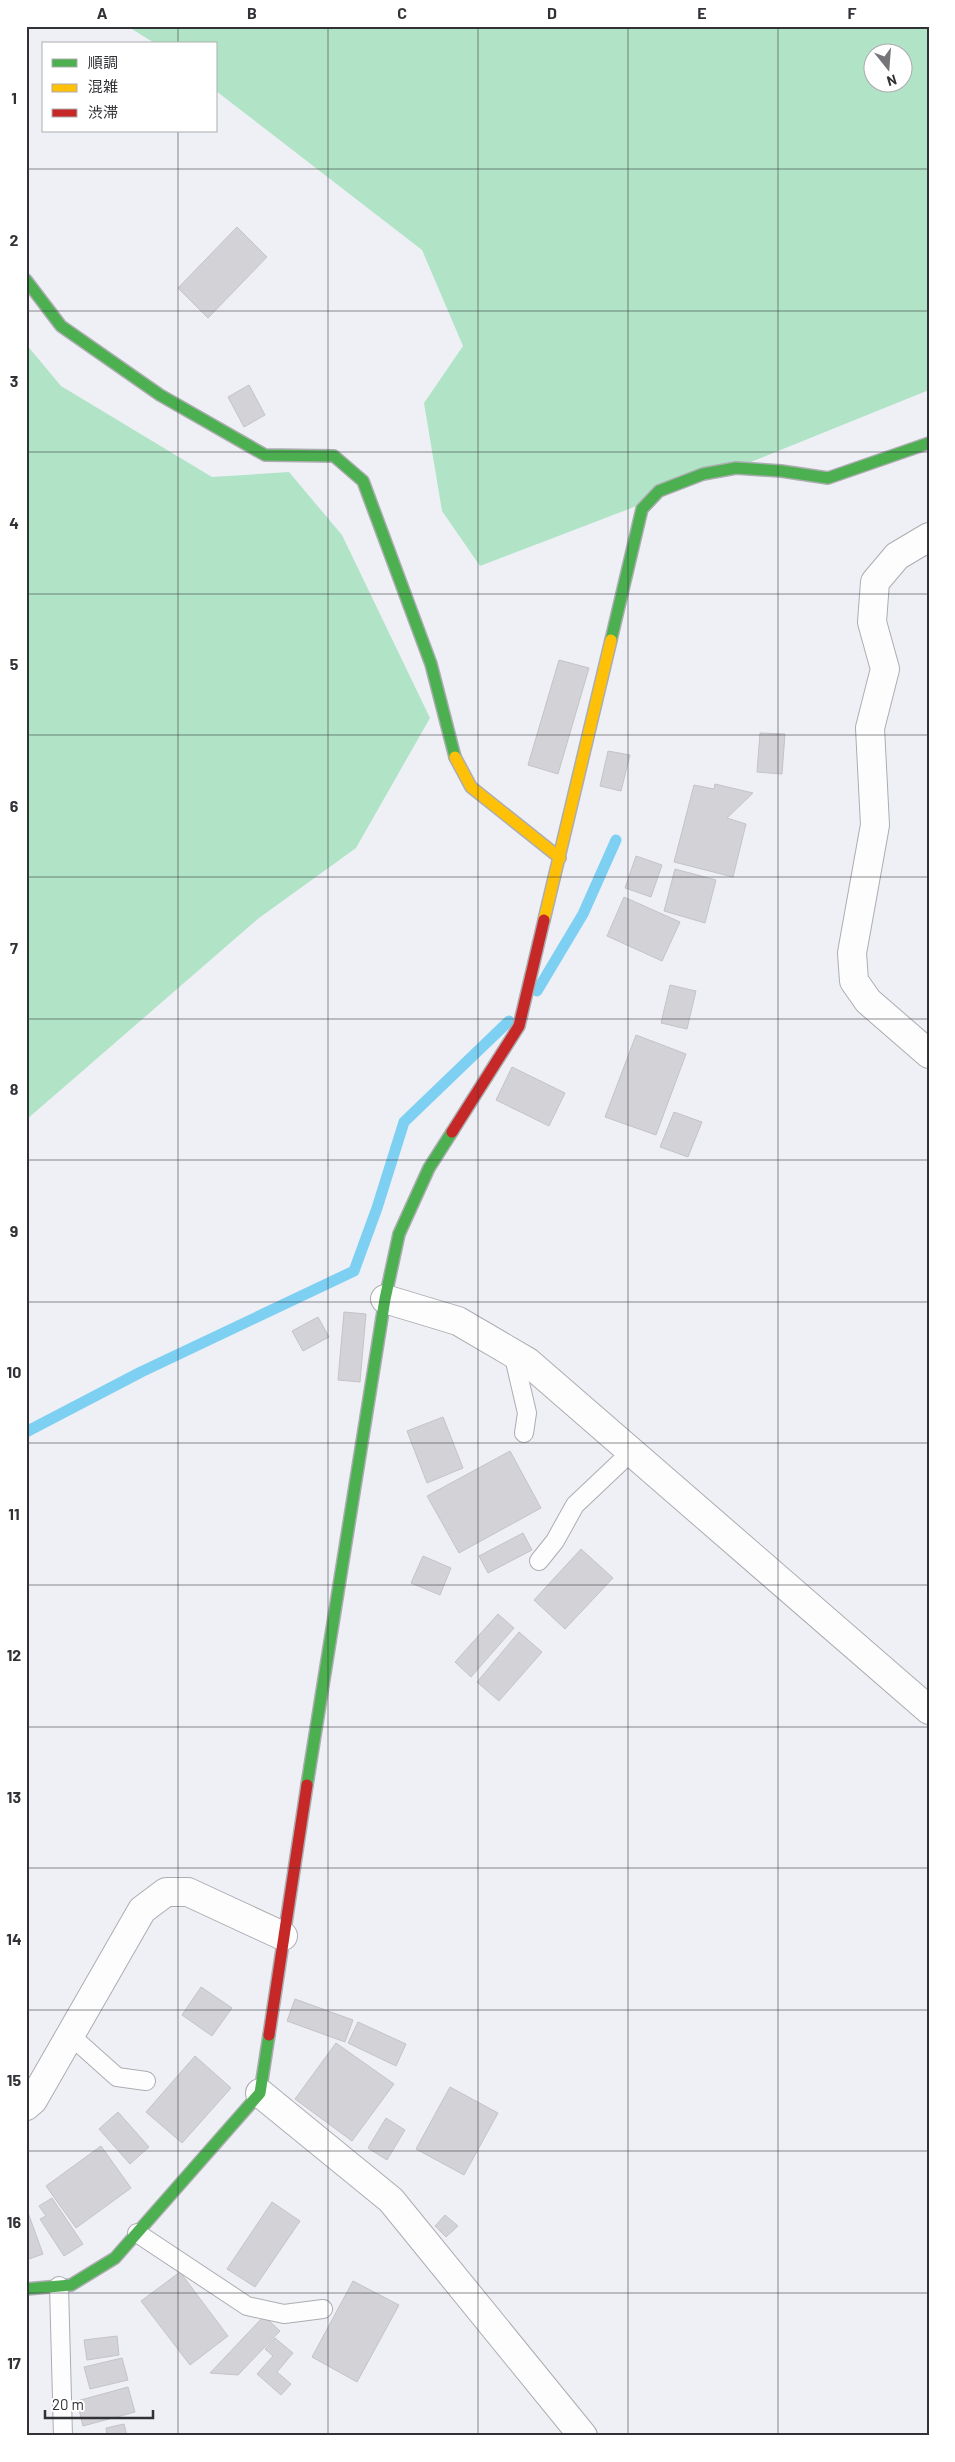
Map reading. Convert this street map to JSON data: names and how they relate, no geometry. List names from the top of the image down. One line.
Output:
{"legend":["順調","混雑","渋滞"],"scale_bar":"20 m","north":"bottom","grid":{"columns":["A","B","C","D","E","F"],"rows":["1","2","3","4","5","6","7","8","9","10","11","12","13","14","15","16","17"]}}
